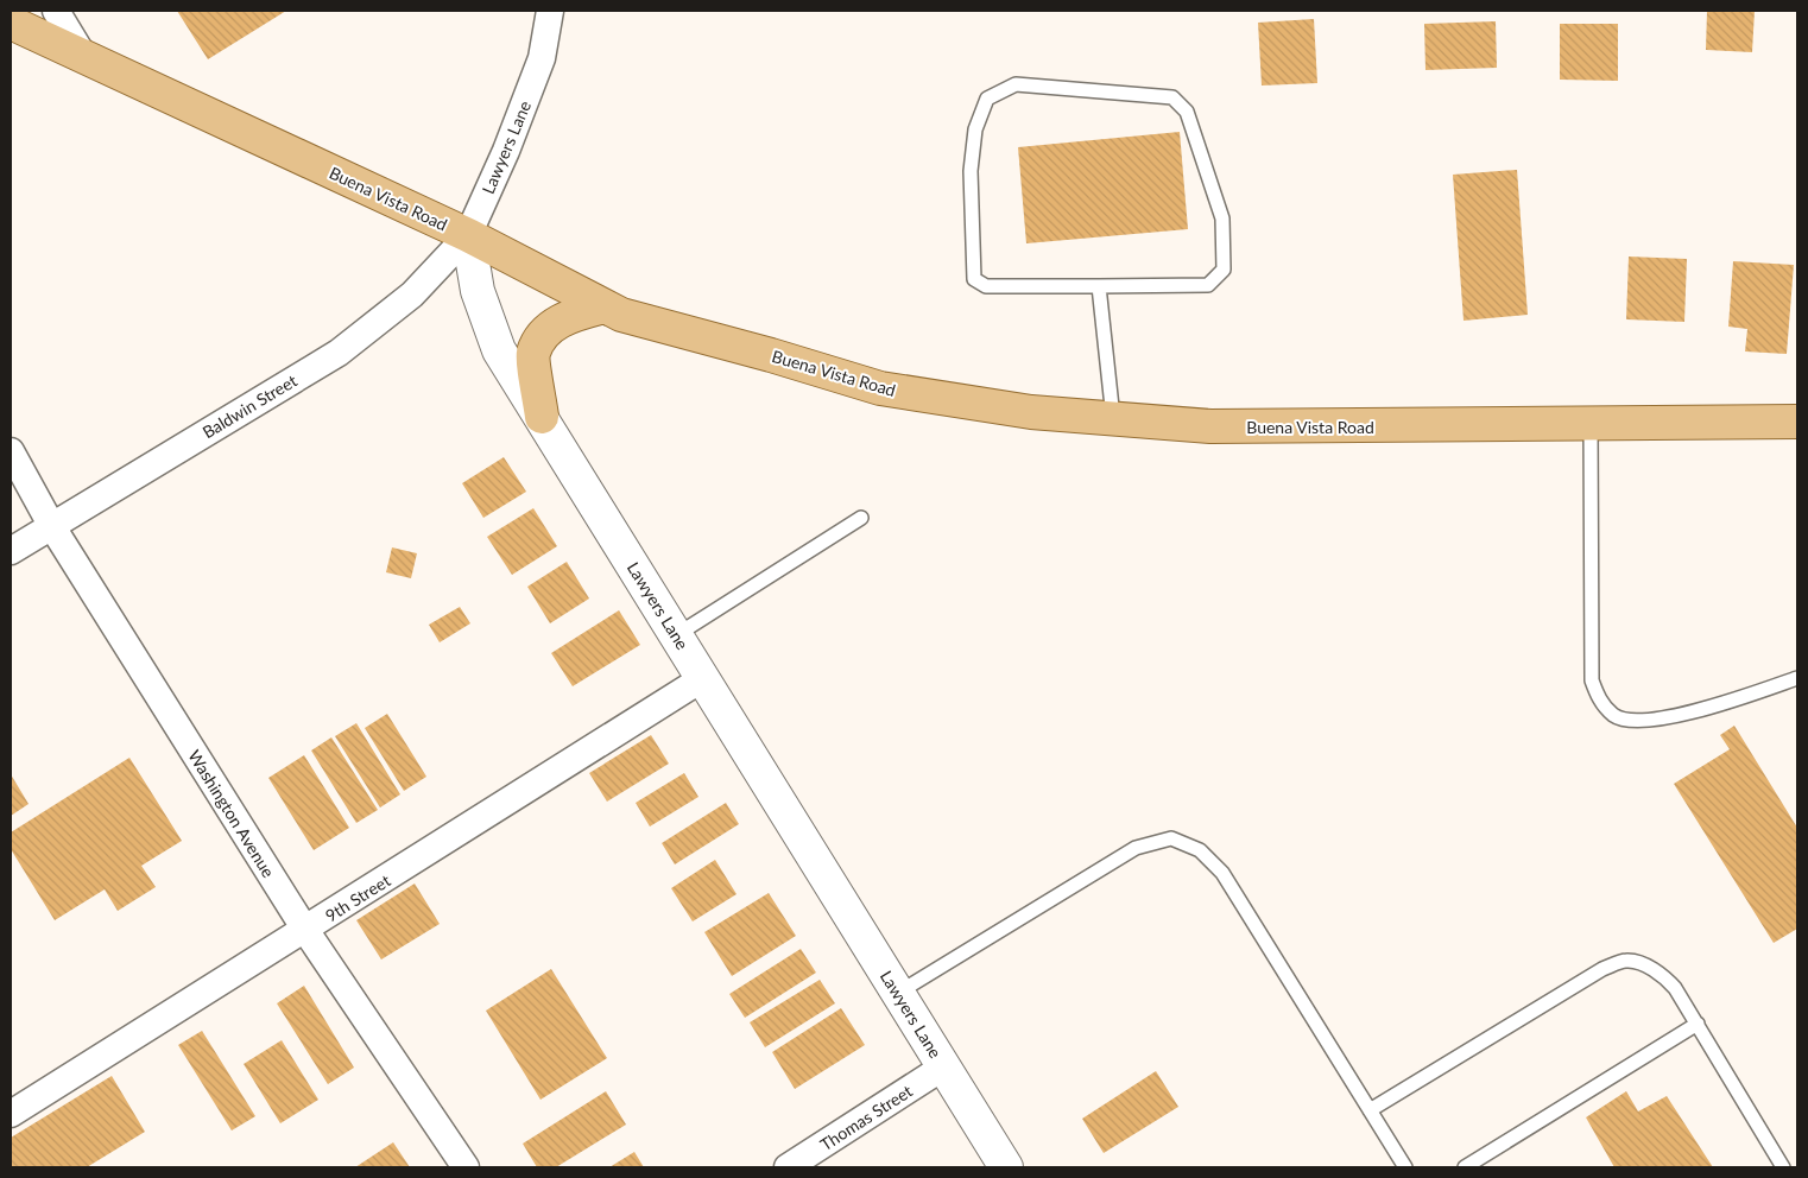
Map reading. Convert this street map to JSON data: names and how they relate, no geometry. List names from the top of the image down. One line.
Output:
{"streets":{"main road":["Buena Vista Road"],"street":["Lawyers Lane","Baldwin Street","Washington Avenue","9th Street","Thomas Street"]},"crossings":[["Lawyers Lane","Buena Vista Road"],["Lawyers Lane","Baldwin Street"],["Lawyers Lane","9th Street"],["Lawyers Lane","Thomas Street"],["Buena Vista Road","Baldwin Street"],["Baldwin Street","Washington Avenue"],["Washington Avenue","9th Street"]]}
